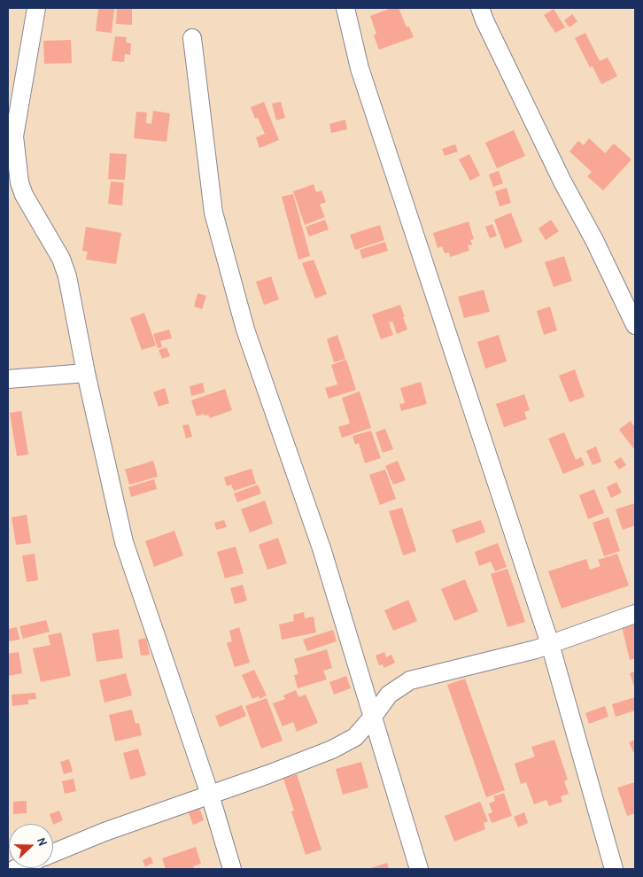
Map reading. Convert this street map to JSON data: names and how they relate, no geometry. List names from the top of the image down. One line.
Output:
{"north":"right"}
